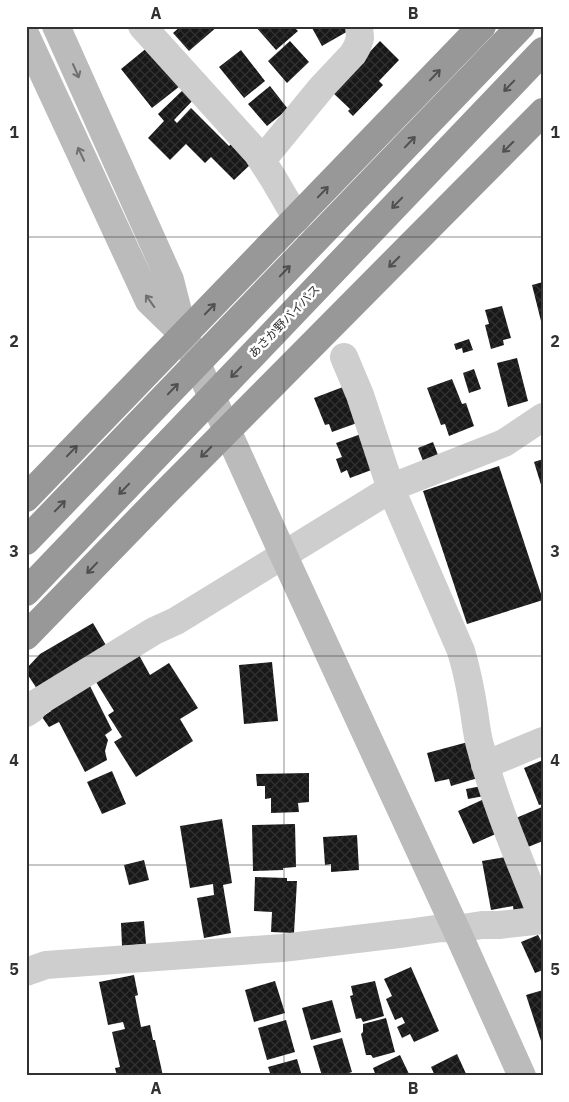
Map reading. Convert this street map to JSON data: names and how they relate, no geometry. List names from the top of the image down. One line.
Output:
{"streets":{"highway":["あさか野バイパス"]},"grid":{"columns":["A","B"],"rows":["1","2","3","4","5"]}}
